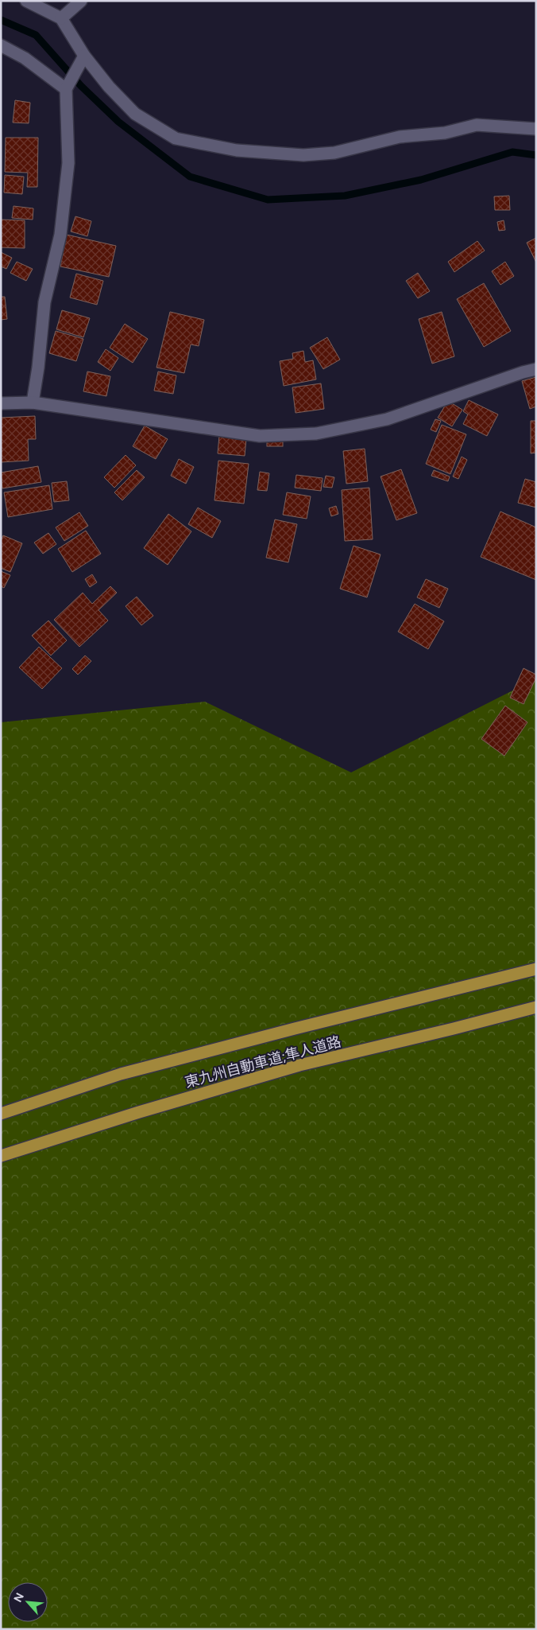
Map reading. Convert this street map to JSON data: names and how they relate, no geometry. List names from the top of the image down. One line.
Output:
{"streets":{"highway":["東九州自動車道;隼人道路"]},"north":"top left"}
